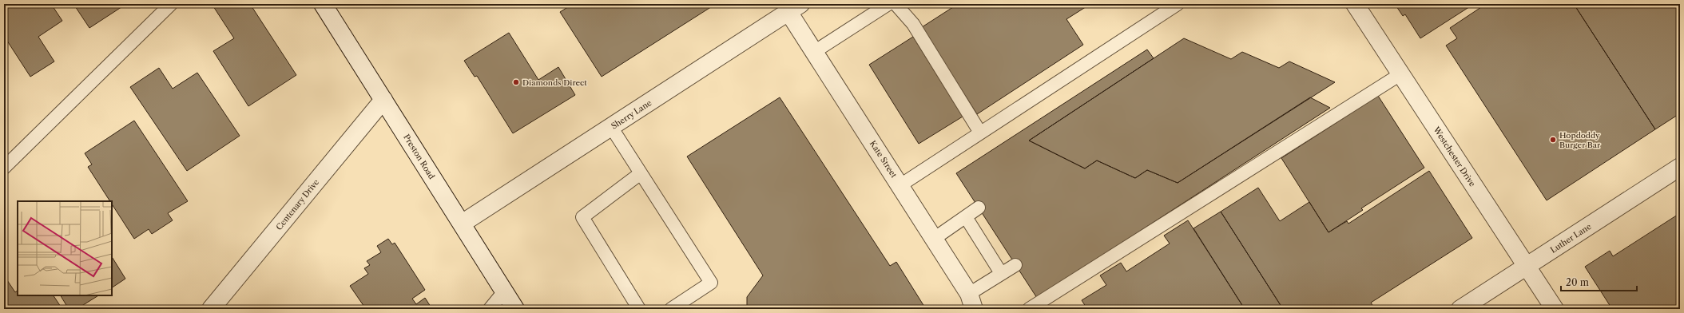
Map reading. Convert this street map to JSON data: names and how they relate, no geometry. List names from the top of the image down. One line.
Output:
{"streets":{"street":["Sherry Lane","Preston Road","Westchester Drive","Kate Street","Centenary Drive","Luther Lane"]},"crossings":[["Sherry Lane","Preston Road"],["Sherry Lane","Kate Street"],["Preston Road","Centenary Drive"],["Westchester Drive","Luther Lane"]],"places":["Diamonds Direct","Hopdoddy Burger Bar"],"scale_bar":"20 m"}
